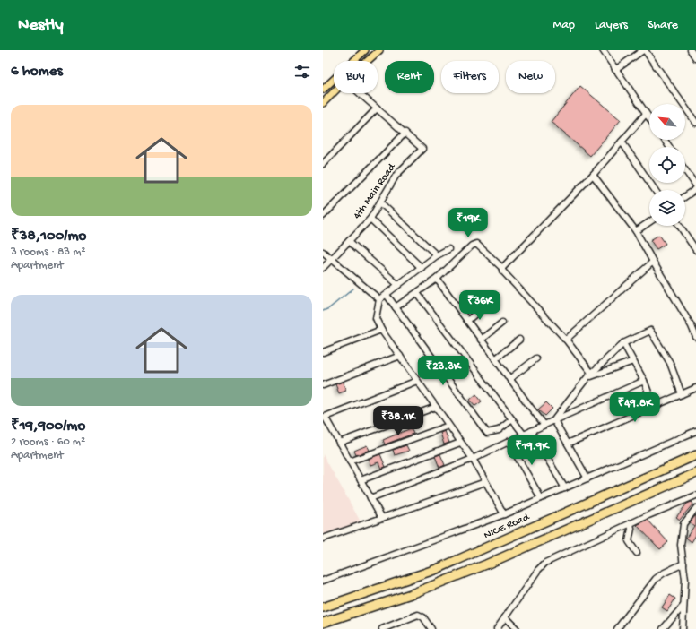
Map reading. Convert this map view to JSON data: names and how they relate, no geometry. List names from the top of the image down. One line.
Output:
{"streets":{"highway":["NICE Road"],"street":["4th Main Road"]},"north":"top left","page":{"header":"Nestly","nav":["Map","Layers","Share"],"heading":"6 homes","chip":["Buy","Rent","Filters","New"],"list":[{"name":"₹38,100/mo","note":"3 rooms · 83 m² · Apartment"},{"name":"₹19,900/mo","note":"2 rooms · 60 m² · Apartment"}],"price":["₹19K","₹36K","₹23.3K","₹49.8K","₹38.1K","₹19.9K"]}}
